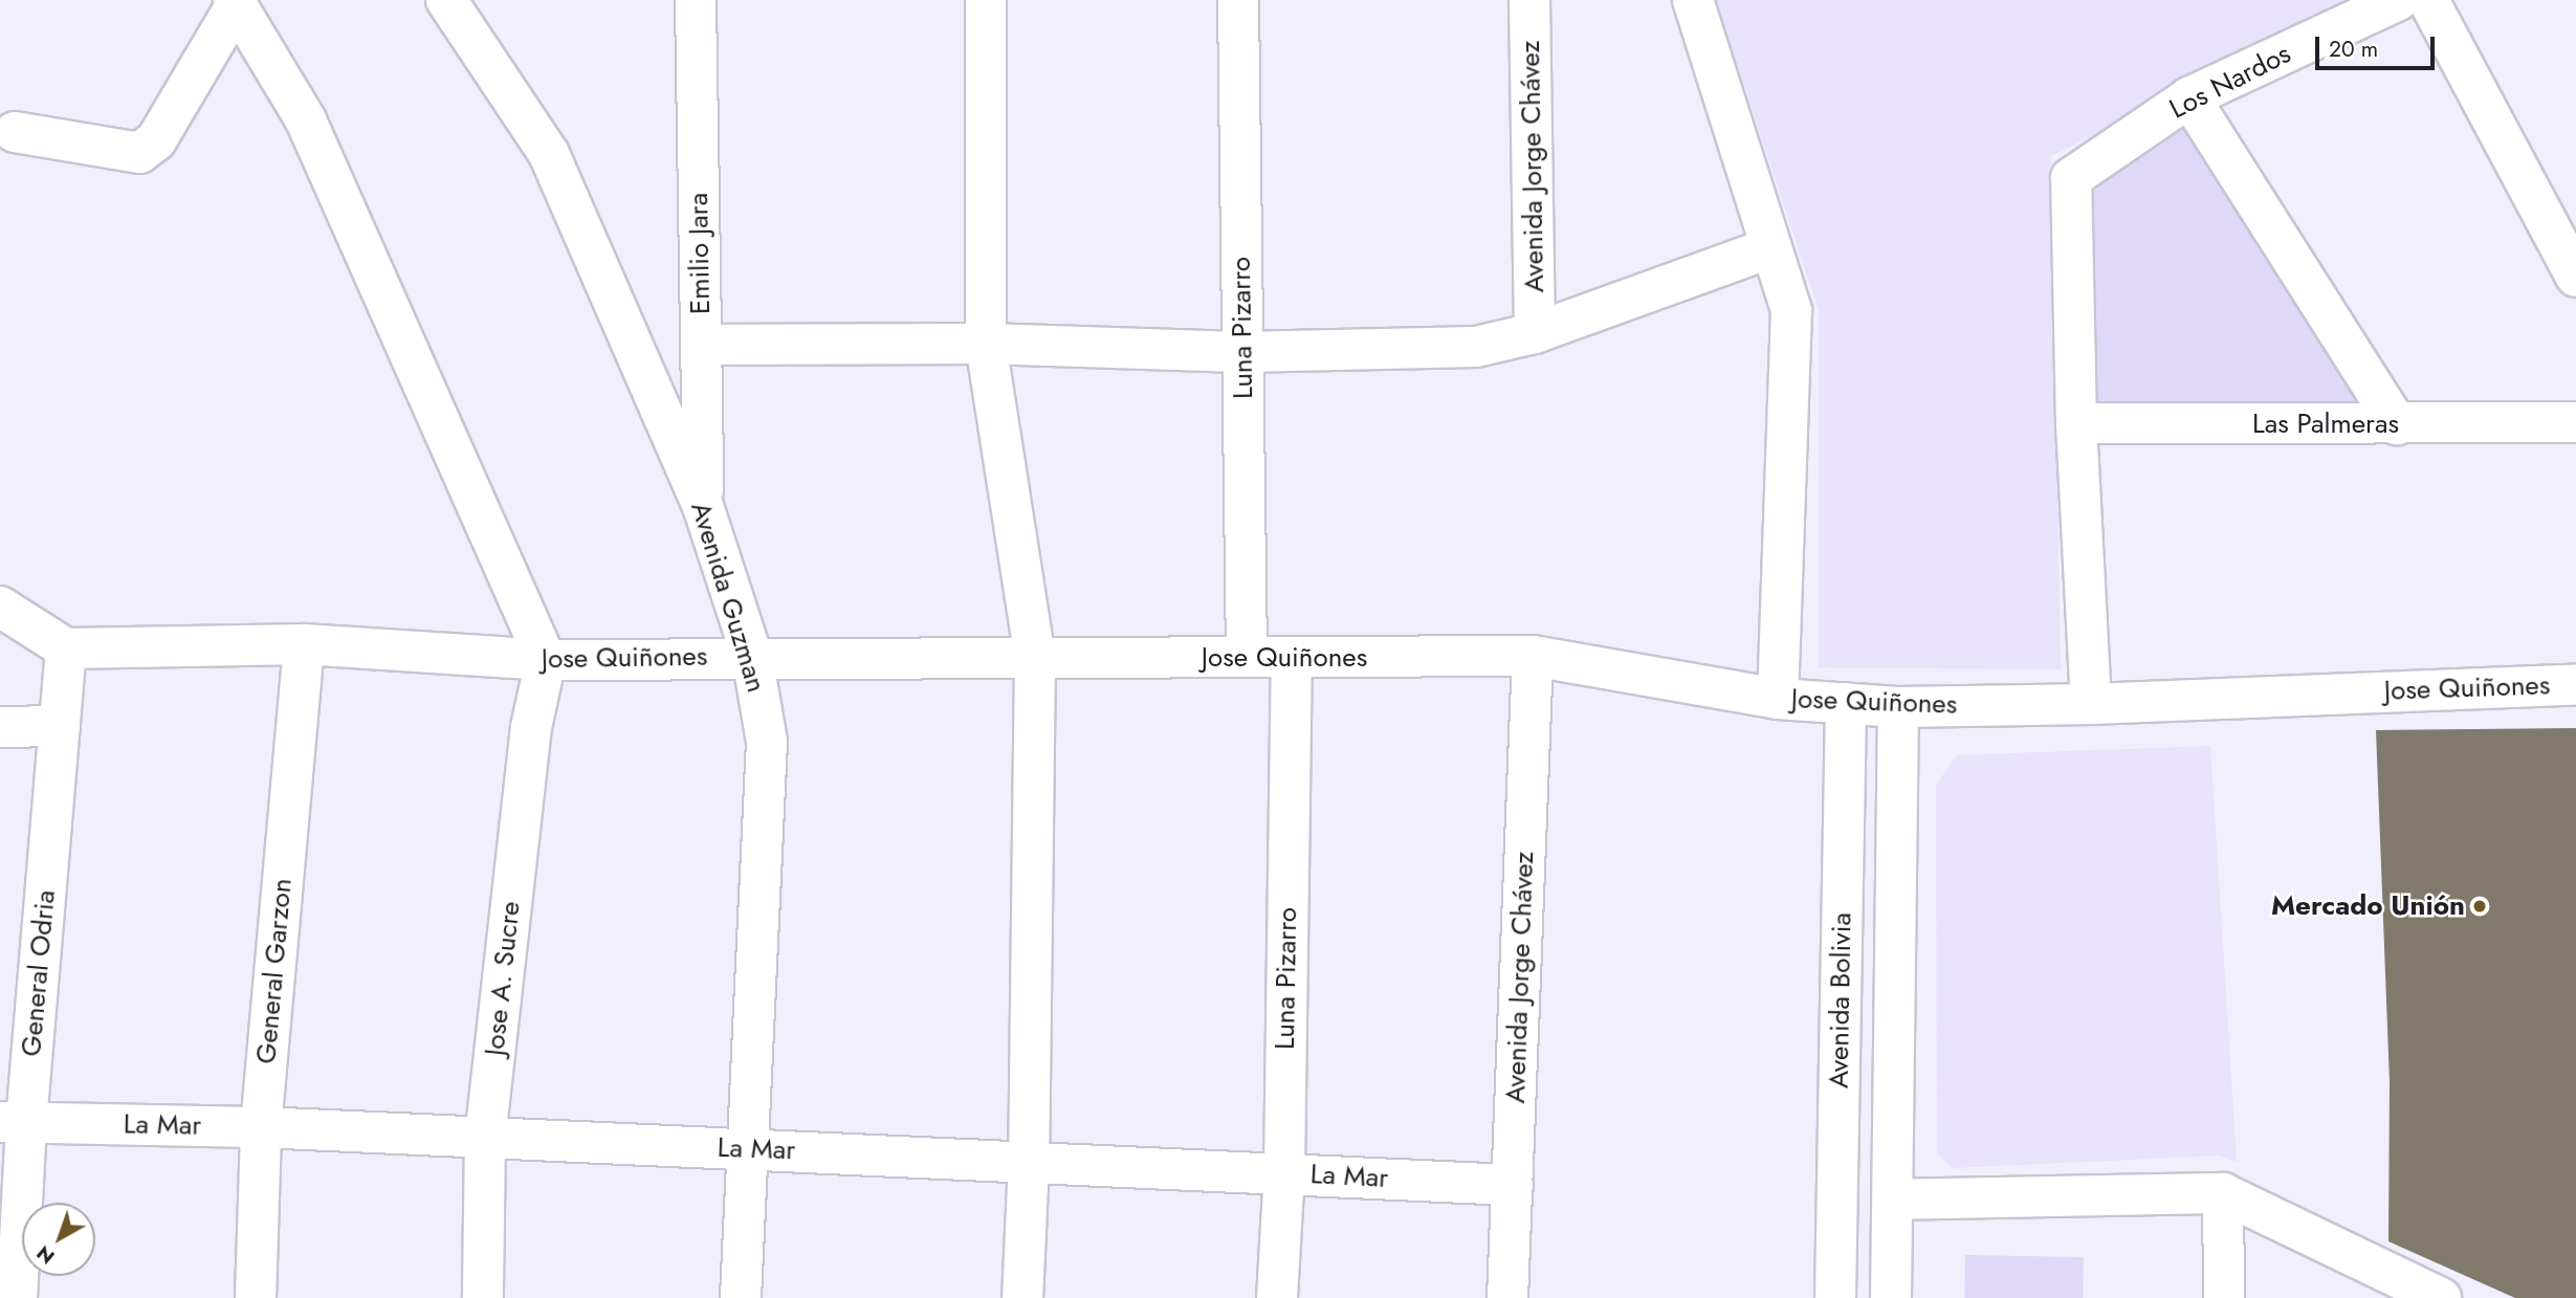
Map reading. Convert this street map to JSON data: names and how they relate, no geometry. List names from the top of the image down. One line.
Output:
{"streets":{"street":["Los Nardos","Avenida Jorge Chávez","Emilio Jara","Luna Pizarro","Las Palmeras","Avenida Guzman","Jose Quiñones","General Garzon","General Odria","Jose A. Sucre","Avenida Bolivia","La Mar"]},"crossings":[["Los Nardos","Las Palmeras"],["Avenida Jorge Chávez","Jose Quiñones"],["Avenida Jorge Chávez","La Mar"],["Emilio Jara","Avenida Guzman"],["Luna Pizarro","Jose Quiñones"],["Luna Pizarro","La Mar"],["Avenida Guzman","Jose Quiñones"],["Avenida Guzman","La Mar"],["Jose Quiñones","General Garzon"],["Jose Quiñones","General Odria"],["Jose Quiñones","Jose A. Sucre"],["Jose Quiñones","Avenida Bolivia"],["General Garzon","La Mar"],["General Odria","La Mar"],["Jose A. Sucre","La Mar"]],"places":["Mercado Unión"],"scale_bar":"20 m","north":"bottom left"}
